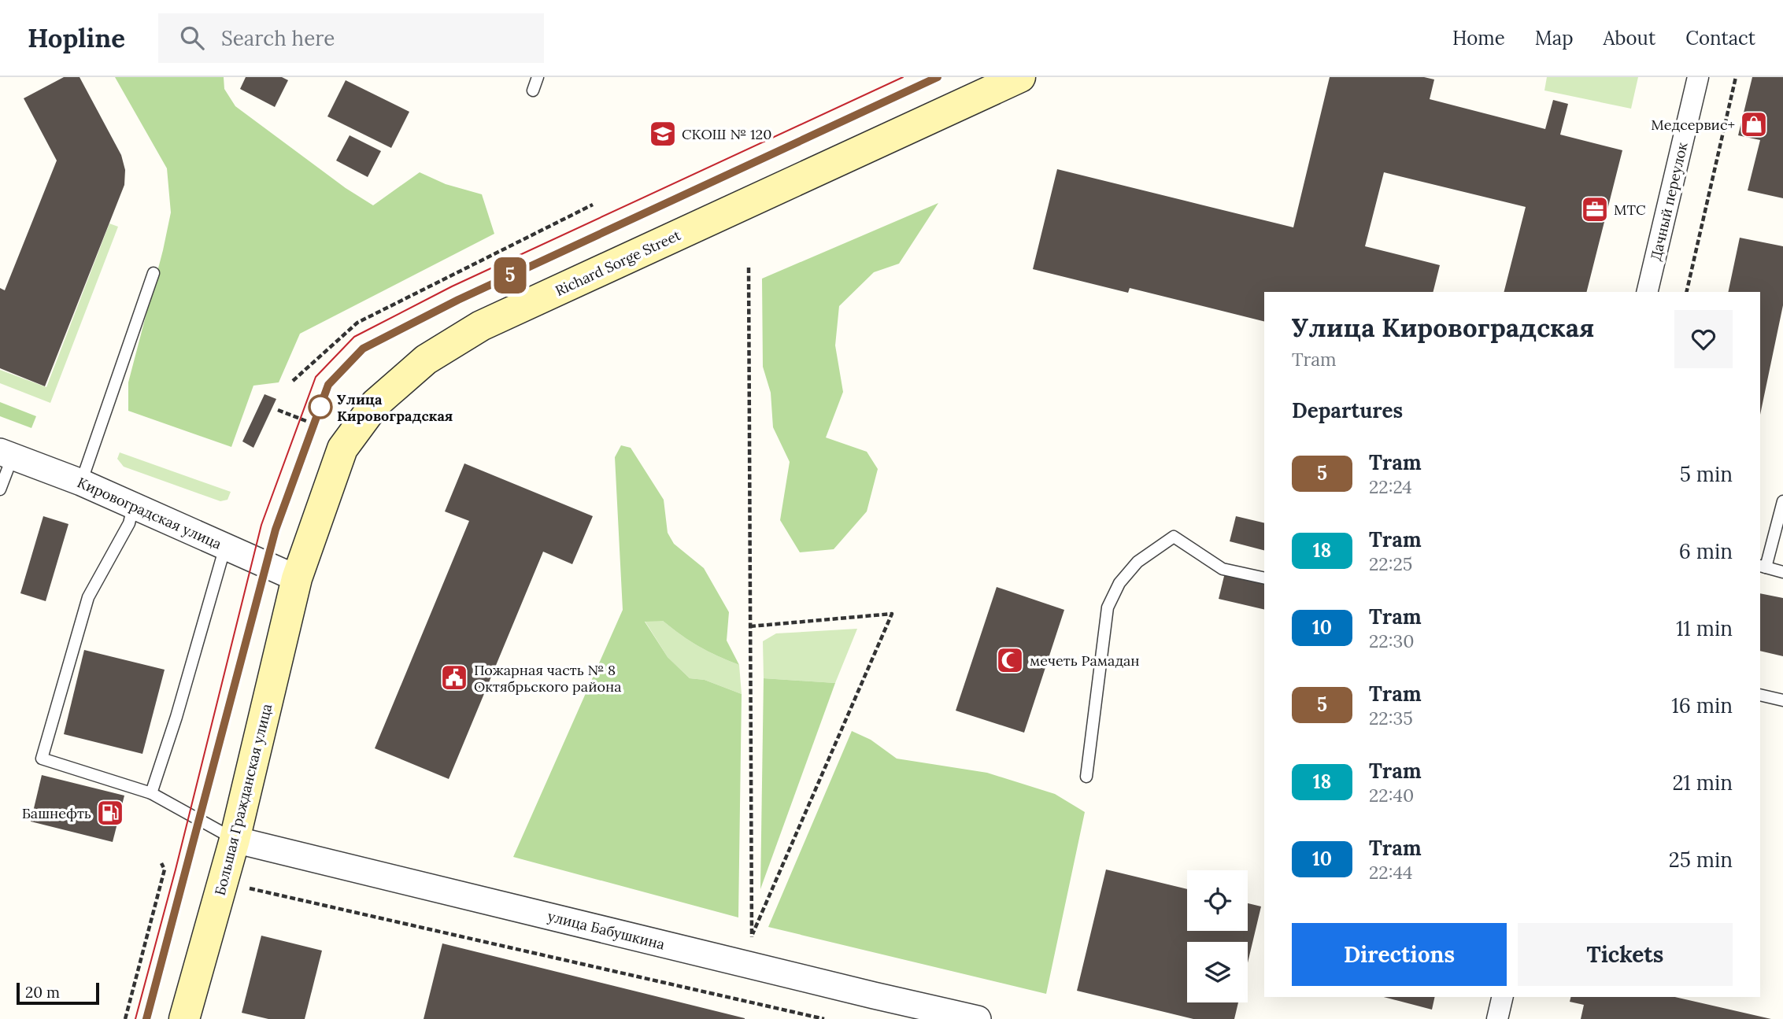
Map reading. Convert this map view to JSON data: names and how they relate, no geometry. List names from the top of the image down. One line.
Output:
{"streets":{"main road":["Richard Sorge Street","Большая Гражданская улица"],"street":["Дачный переулок","Кировоградская улица","улица Бабушкина"]},"crossings":[["Richard Sorge Street","Кировоградская улица"],["Richard Sorge Street","Большая Гражданская улица"],["Кировоградская улица","Большая Гражданская улица"],["Большая Гражданская улица","улица Бабушкина"]],"places":{"shop":["Медсервис+"],"school or university":["СКОШ № 120"],"office":["МТС"],"other":["Улица Кировоградская"],"mosque":["мечеть Рамадан"],"public building":["Пожарная часть № 8 Октябрьского района"],"fuel station":["Башнефть"]},"lines":["tram line 5"],"scale_bar":"20 m","page":{"header":"Hopline","search":"Search here","nav":["Home","Map","About","Contact"],"on_map":"5","heading":[["Улица Кировоградская","Tram"],"Departures"],"list":[{"mark":"5","name":"Tram","note":"22:24","value":"5 min"},{"mark":"18","name":"Tram","note":"22:25","value":"6 min"},{"mark":"10","name":"Tram","note":"22:30","value":"11 min"},{"mark":"5","name":"Tram","note":"22:35","value":"16 min"},{"mark":"18","name":"Tram","note":"22:40","value":"21 min"},{"mark":"10","name":"Tram","note":"22:44","value":"25 min"}],"buttons":["Directions","Tickets"],"scale":"20 m"}}
